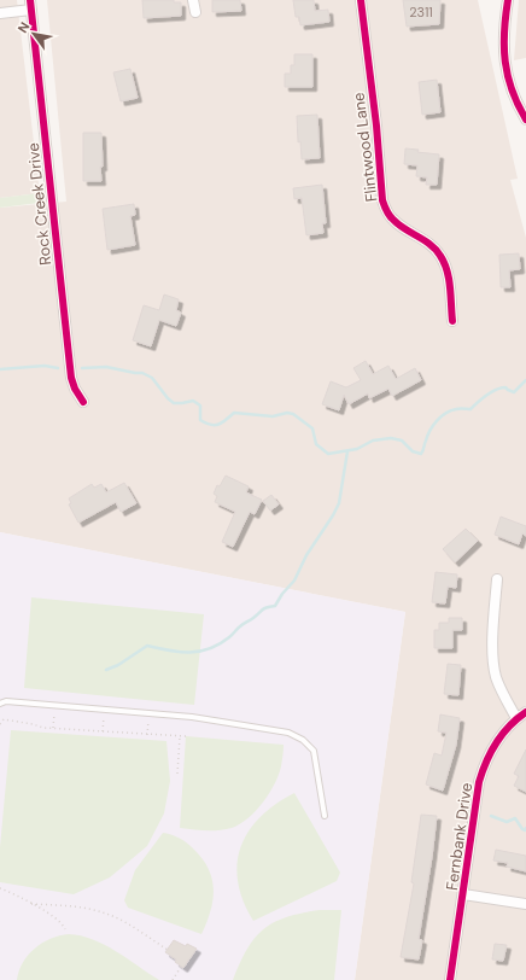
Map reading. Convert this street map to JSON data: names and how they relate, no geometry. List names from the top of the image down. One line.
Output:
{"streets":{"street":["Flintwood Lane","Rock Creek Drive","Fernbank Drive"]},"house_numbers":["2311"],"north":"top left"}
